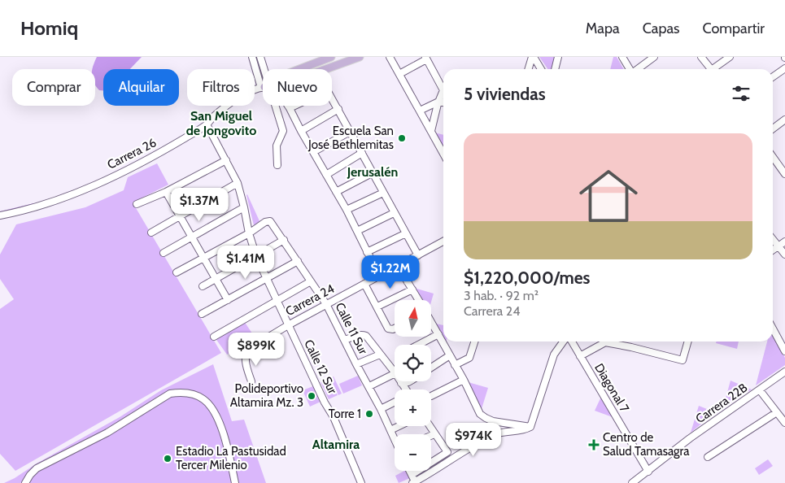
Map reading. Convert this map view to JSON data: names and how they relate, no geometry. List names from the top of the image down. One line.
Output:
{"streets":{"street":["Carrera 26","Carrera 24","Calle 11 Sur","Calle 12 Sur","Diagonal 7","Carrera 22B"]},"crossings":[["Carrera 26","Calle 12 Sur"],["Carrera 24","Calle 11 Sur"],["Carrera 24","Calle 12 Sur"],["Calle 11 Sur","Calle 12 Sur"],["Diagonal 7","Carrera 22B"]],"districts":["San Miguel de Jongovito","Jerusalén","Altamira"],"places":{"other":["Escuela San José Bethlemitas","Polideportivo Altamira Mz. 3","Torre 1","Estadio La Pastusidad Tercer Milenio"],"health":["Centro de Salud Tamasagra"]},"north":"top","page":{"header":"Homiq","nav":["Mapa","Capas","Compartir"],"chip":["Comprar","Alquilar","Filtros","Nuevo"],"heading":"5 viviendas","list":[{"name":"$1,220,000/mes","note":"3 hab. · 92 m² · Carrera 24"}],"price":["$1.37M","$1.41M","$1.22M","$899K","$974K"],"map_buttons":["+","−"]}}
